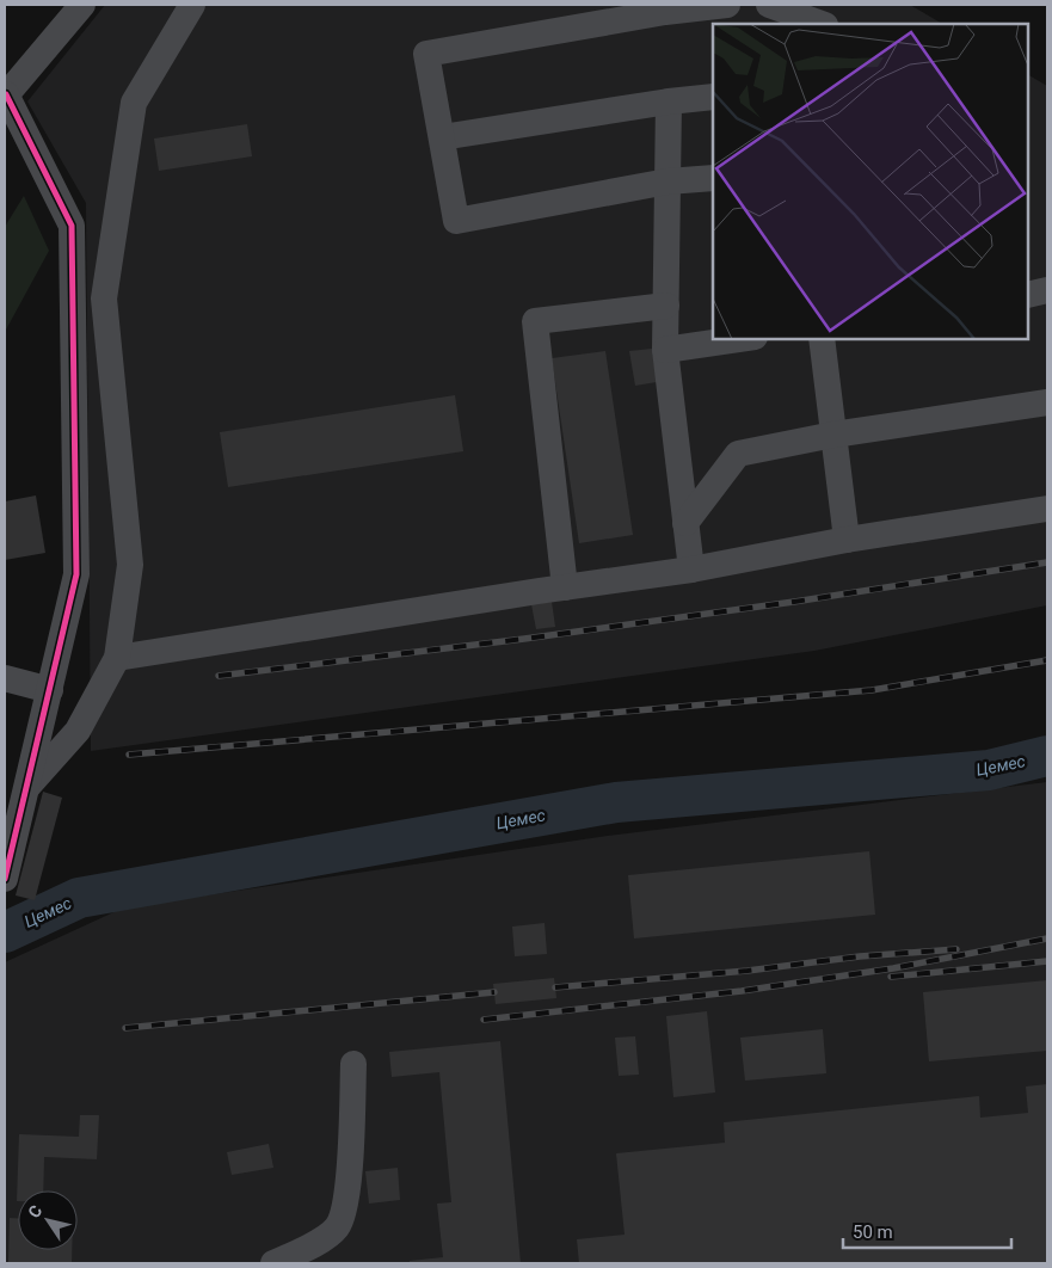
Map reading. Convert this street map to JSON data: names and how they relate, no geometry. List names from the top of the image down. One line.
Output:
{"water":["Цемес"],"scale_bar":"50 m","north":"top left"}
